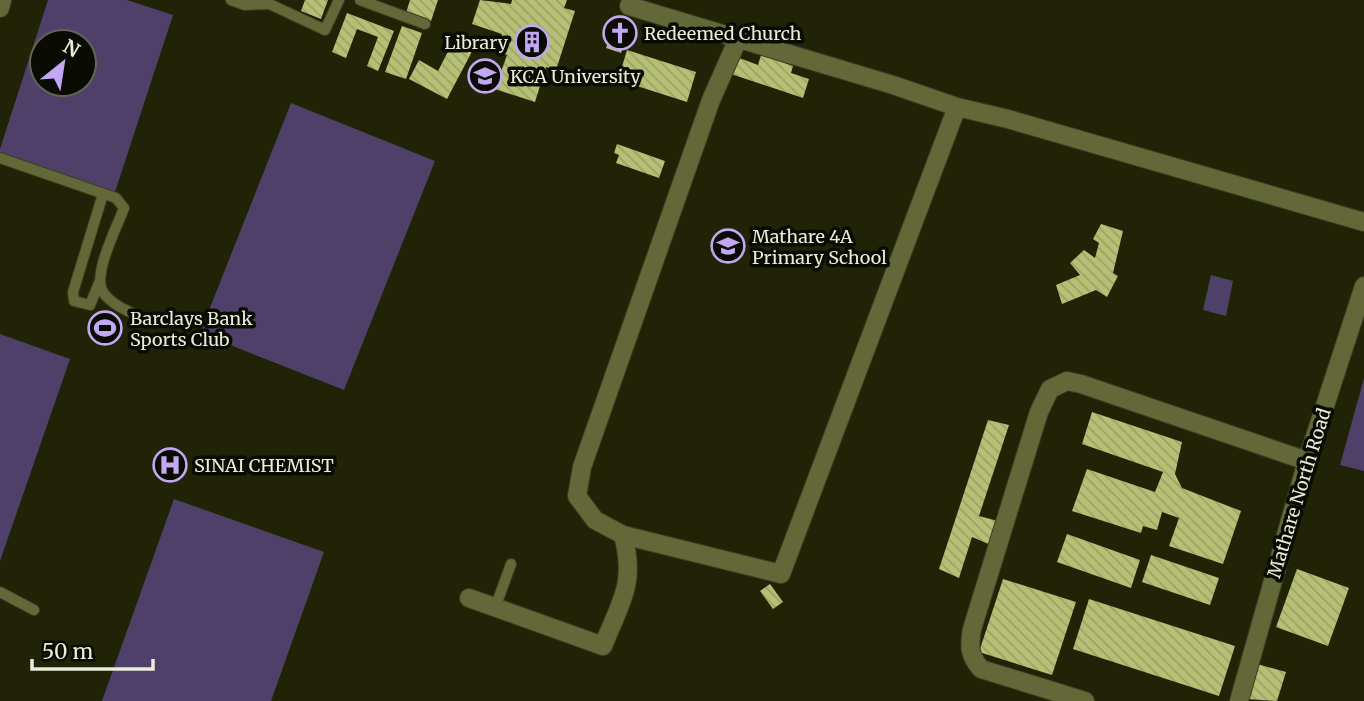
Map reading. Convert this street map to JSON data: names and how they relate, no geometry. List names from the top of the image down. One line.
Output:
{"streets":{"street":["Mathare North Road"]},"places":{"church":["Redeemed Church"],"building":["Library"],"school or university":["KCA University","Mathare 4A Primary School"],"sports":["Barclays Bank Sports Club"],"hospital":["SINAI CHEMIST"]},"scale_bar":"50 m","north":"top right"}
